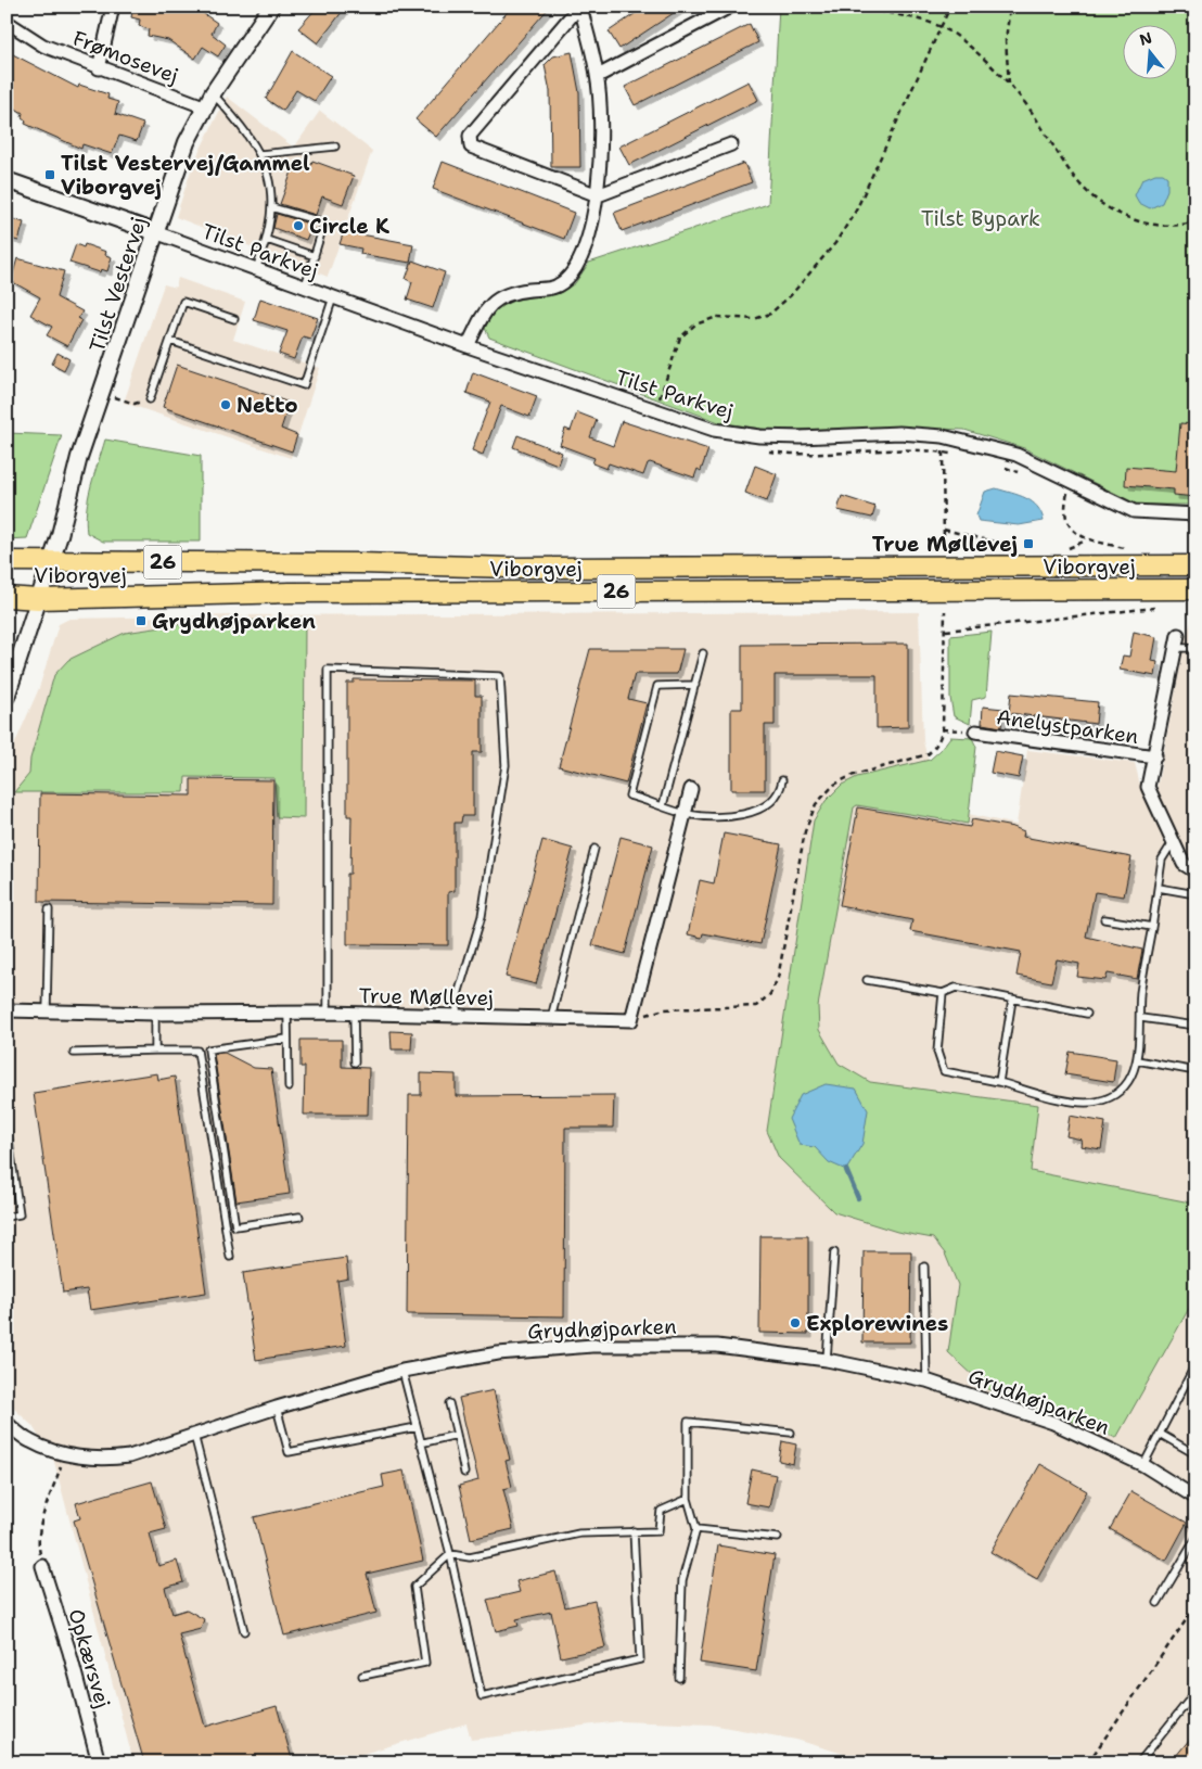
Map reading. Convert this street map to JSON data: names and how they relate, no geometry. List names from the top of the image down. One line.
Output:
{"streets":{"main road":["26","Viborgvej"],"street":["Frømosevej","Tilst Parkvej","Tilst Vestervej","Anelystparken","True Møllevej","Grydhøjparken","Opkærsvej"]},"crossings":[["Frømosevej","Tilst Vestervej"],["Tilst Parkvej","Tilst Vestervej"],["Tilst Vestervej","Viborgvej"]],"parks":["Tilst Bypark"],"places":{"transit":["Tilst Vestervej/Gammel Viborgvej","True Møllevej","Grydhøjparken"],"other":["Circle K","Netto","Explorewines"]},"north":"top"}
